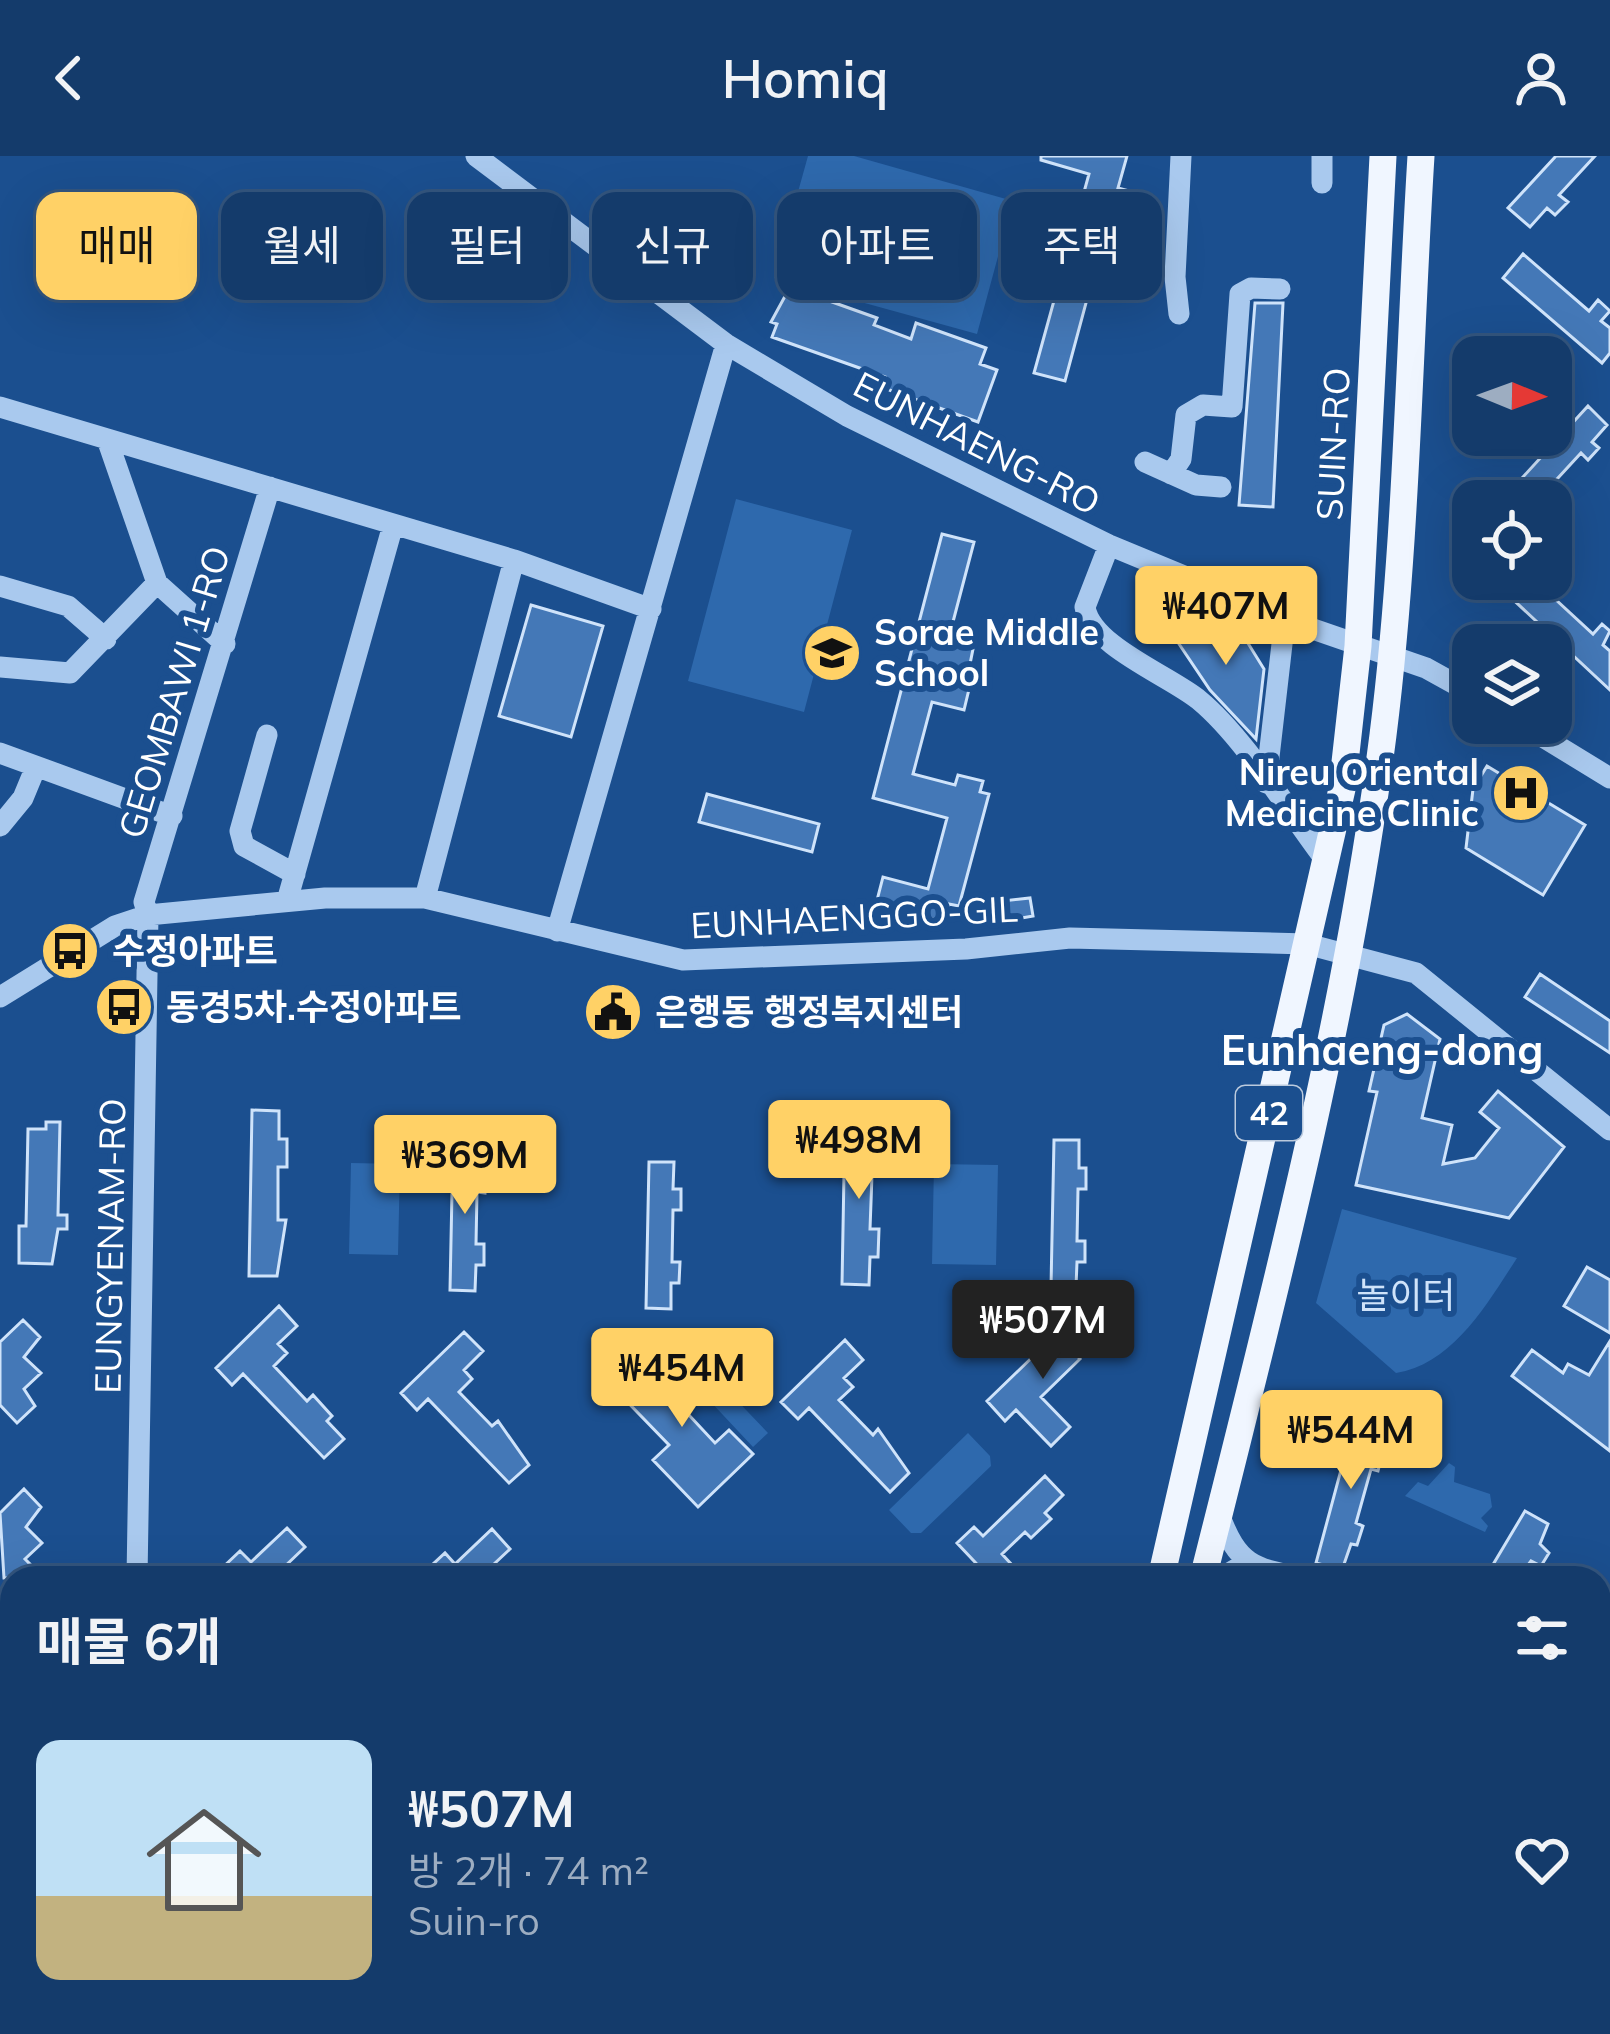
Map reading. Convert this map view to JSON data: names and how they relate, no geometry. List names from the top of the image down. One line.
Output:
{"streets":{"main road":["SUIN-RO","42"],"street":["EUNHAENG-RO","GEOMBAWI 1-RO","EUNHAENGGO-GIL","EUNGYENAM-RO"]},"crossings":[["EUNHAENG-RO","SUIN-RO"],["SUIN-RO","EUNHAENGGO-GIL"],["GEOMBAWI 1-RO","EUNHAENGGO-GIL"],["GEOMBAWI 1-RO","EUNGYENAM-RO"],["EUNHAENGGO-GIL","EUNGYENAM-RO"]],"districts":["Eunhaeng-dong"],"parks":["놀이터"],"places":{"school or university":["Sorae Middle School"],"hospital":["Nireu Oriental Medicine Clinic"],"bus stop":["수정아파트","동경5차.수정아파트"],"public building":["은행동 행정복지센터"]},"north":"right","page":{"header":"Homiq","chip":["매매","월세","필터","신규","아파트","주택"],"price":["₩407M","₩498M","₩369M","₩507M","₩454M","₩544M"],"heading":"매물 6개","list":[{"name":"₩507M","note":"방 2개 · 74 m² · Suin-ro"}]}}
